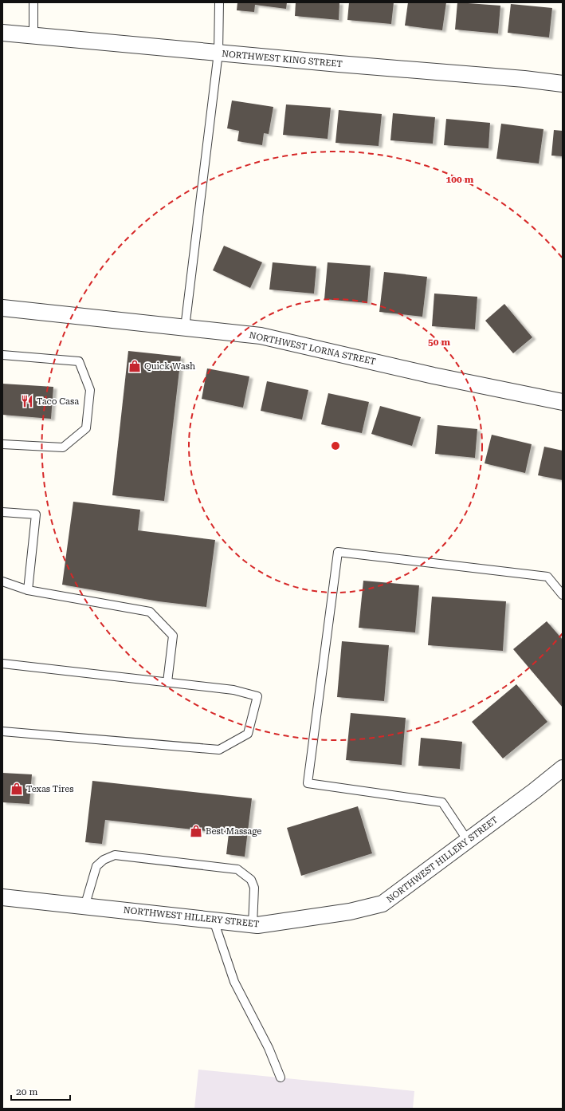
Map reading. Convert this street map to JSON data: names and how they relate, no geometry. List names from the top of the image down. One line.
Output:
{"streets":{"street":["NORTHWEST KING STREET","NORTHWEST LORNA STREET","NORTHWEST HILLERY STREET"]},"places":{"shop":["Quick Wash","Texas Tires","Best Massage"],"restaurant":["Taco Casa"]},"scale_bar":"20 m","rings":["100 m","50 m"]}
